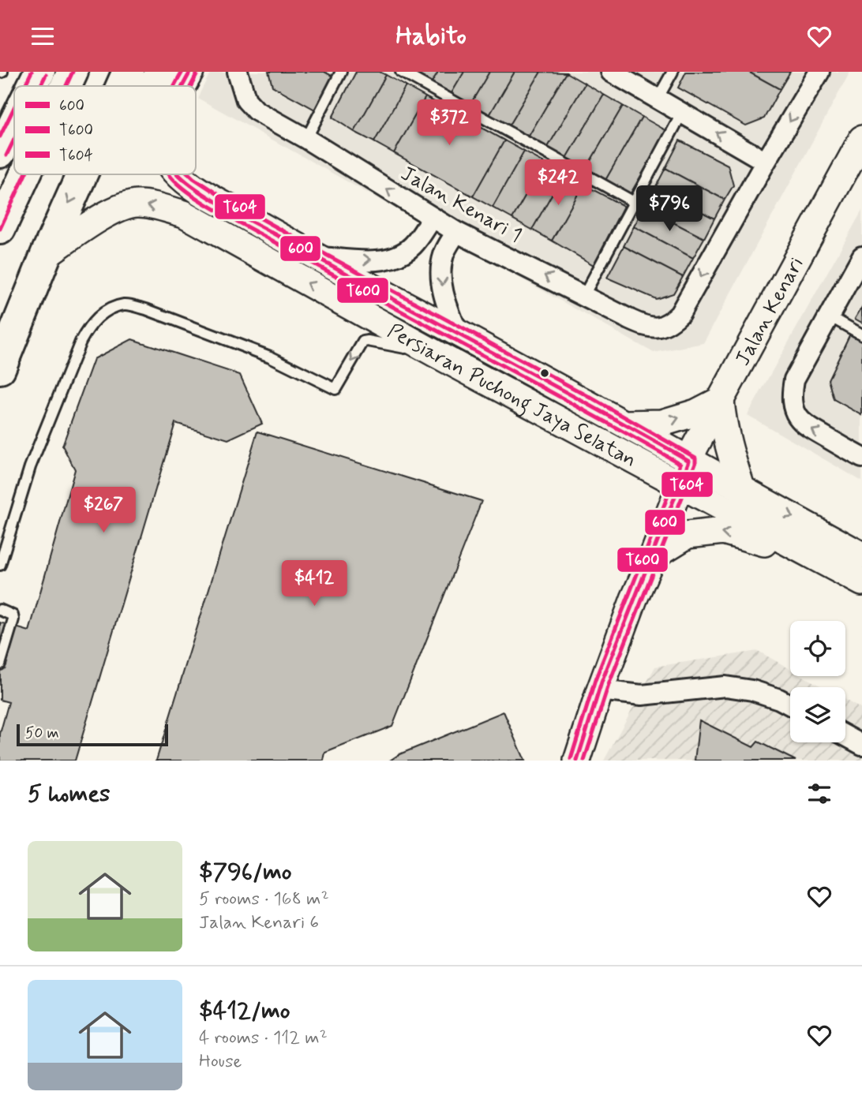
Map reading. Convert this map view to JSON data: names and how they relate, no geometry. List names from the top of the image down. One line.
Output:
{"streets":{"main road":["Jalan Kenari","Persiaran Puchong Jaya Selatan"],"street":["Jalan Kenari 1"]},"crossings":[["Jalan Kenari","Persiaran Puchong Jaya Selatan"]],"lines":["transit line 600","transit line T600","transit line T604"],"legend":["600","T600","T604"],"scale_bar":"50 m","page":{"header":"Habito","price":["$372","$242","$796","$267","$412"],"scale":"50 m","heading":"5 homes","list":[{"name":"$796/mo","note":"5 rooms · 168 m² · Jalan Kenari 6"},{"name":"$412/mo","note":"4 rooms · 112 m² · House"}]}}
